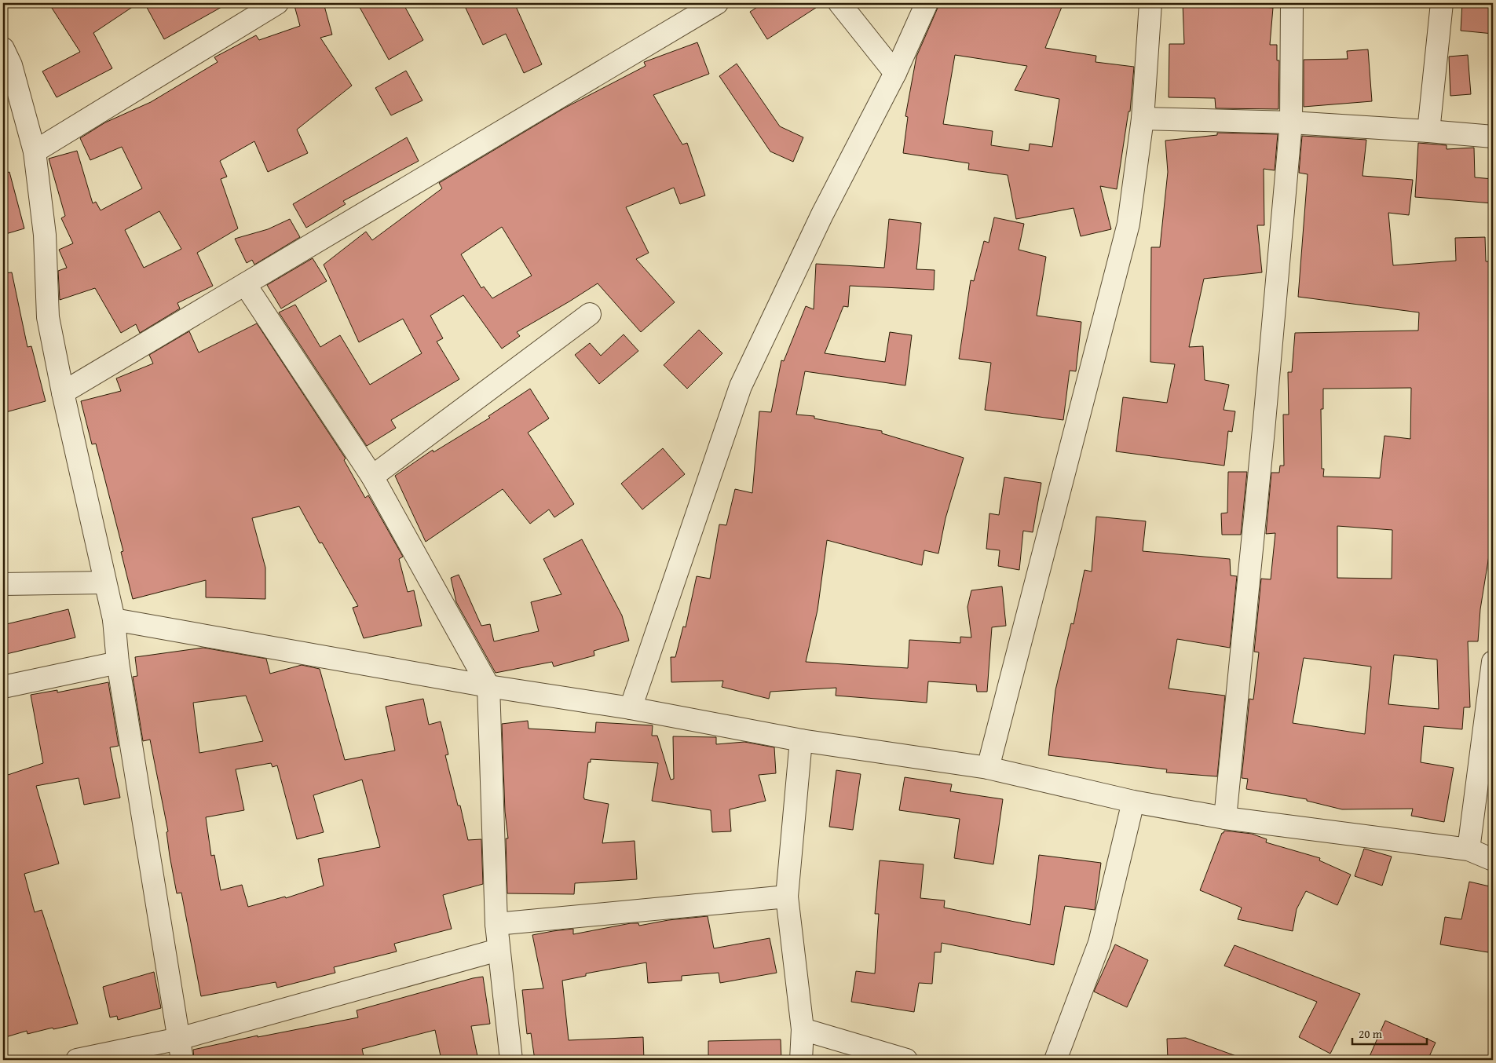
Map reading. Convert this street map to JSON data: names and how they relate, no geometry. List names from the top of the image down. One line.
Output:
{"scale_bar":"20 m"}
